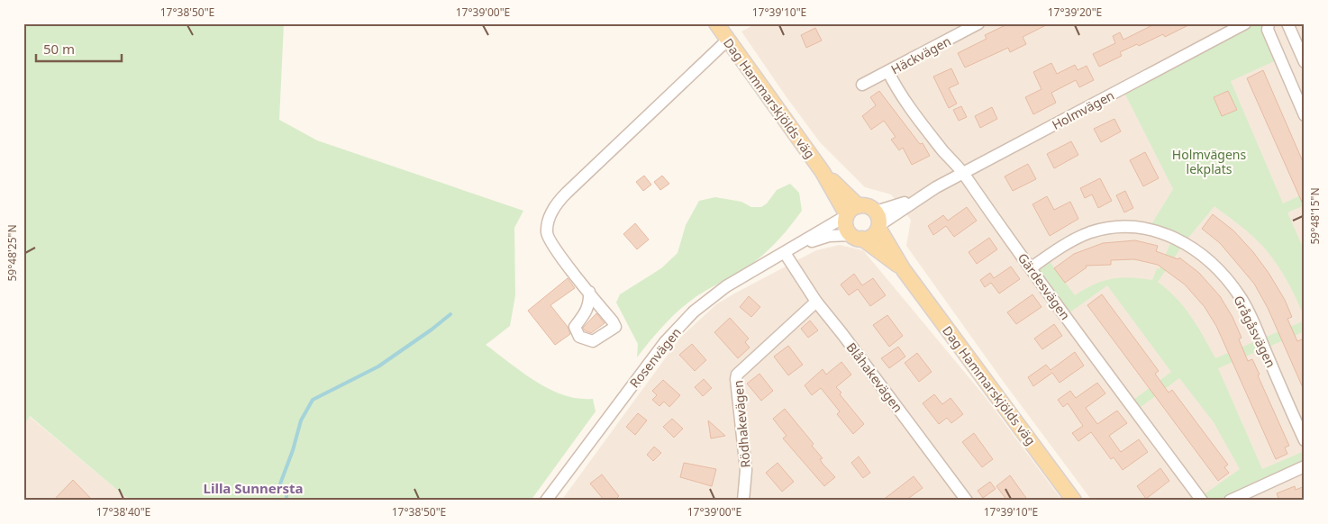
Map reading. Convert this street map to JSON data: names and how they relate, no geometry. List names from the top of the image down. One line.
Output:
{"streets":{"main road":["Dag Hammarskjölds väg"],"street":["Häckvägen","Holmvägen","Gärdesvägen","Grågåsvägen","Rosenvägen","Blåhakevägen","Rödhakevägen"]},"crossings":[["Häckvägen","Gärdesvägen"],["Dag Hammarskjölds väg","Holmvägen"],["Dag Hammarskjölds väg","Rosenvägen"],["Holmvägen","Gärdesvägen"],["Holmvägen","Rosenvägen"],["Gärdesvägen","Grågåsvägen"],["Rosenvägen","Blåhakevägen"],["Blåhakevägen","Rödhakevägen"]],"districts":["Lilla Sunnersta"],"parks":["Holmvägens lekplats"],"scale_bar":"50 m","coordinates":["17°38'50\"E","17°39'00\"E","17°39'10\"E","17°39'20\"E","59°48'15\"N","59°48'25\"N","17°38'40\"E"]}
